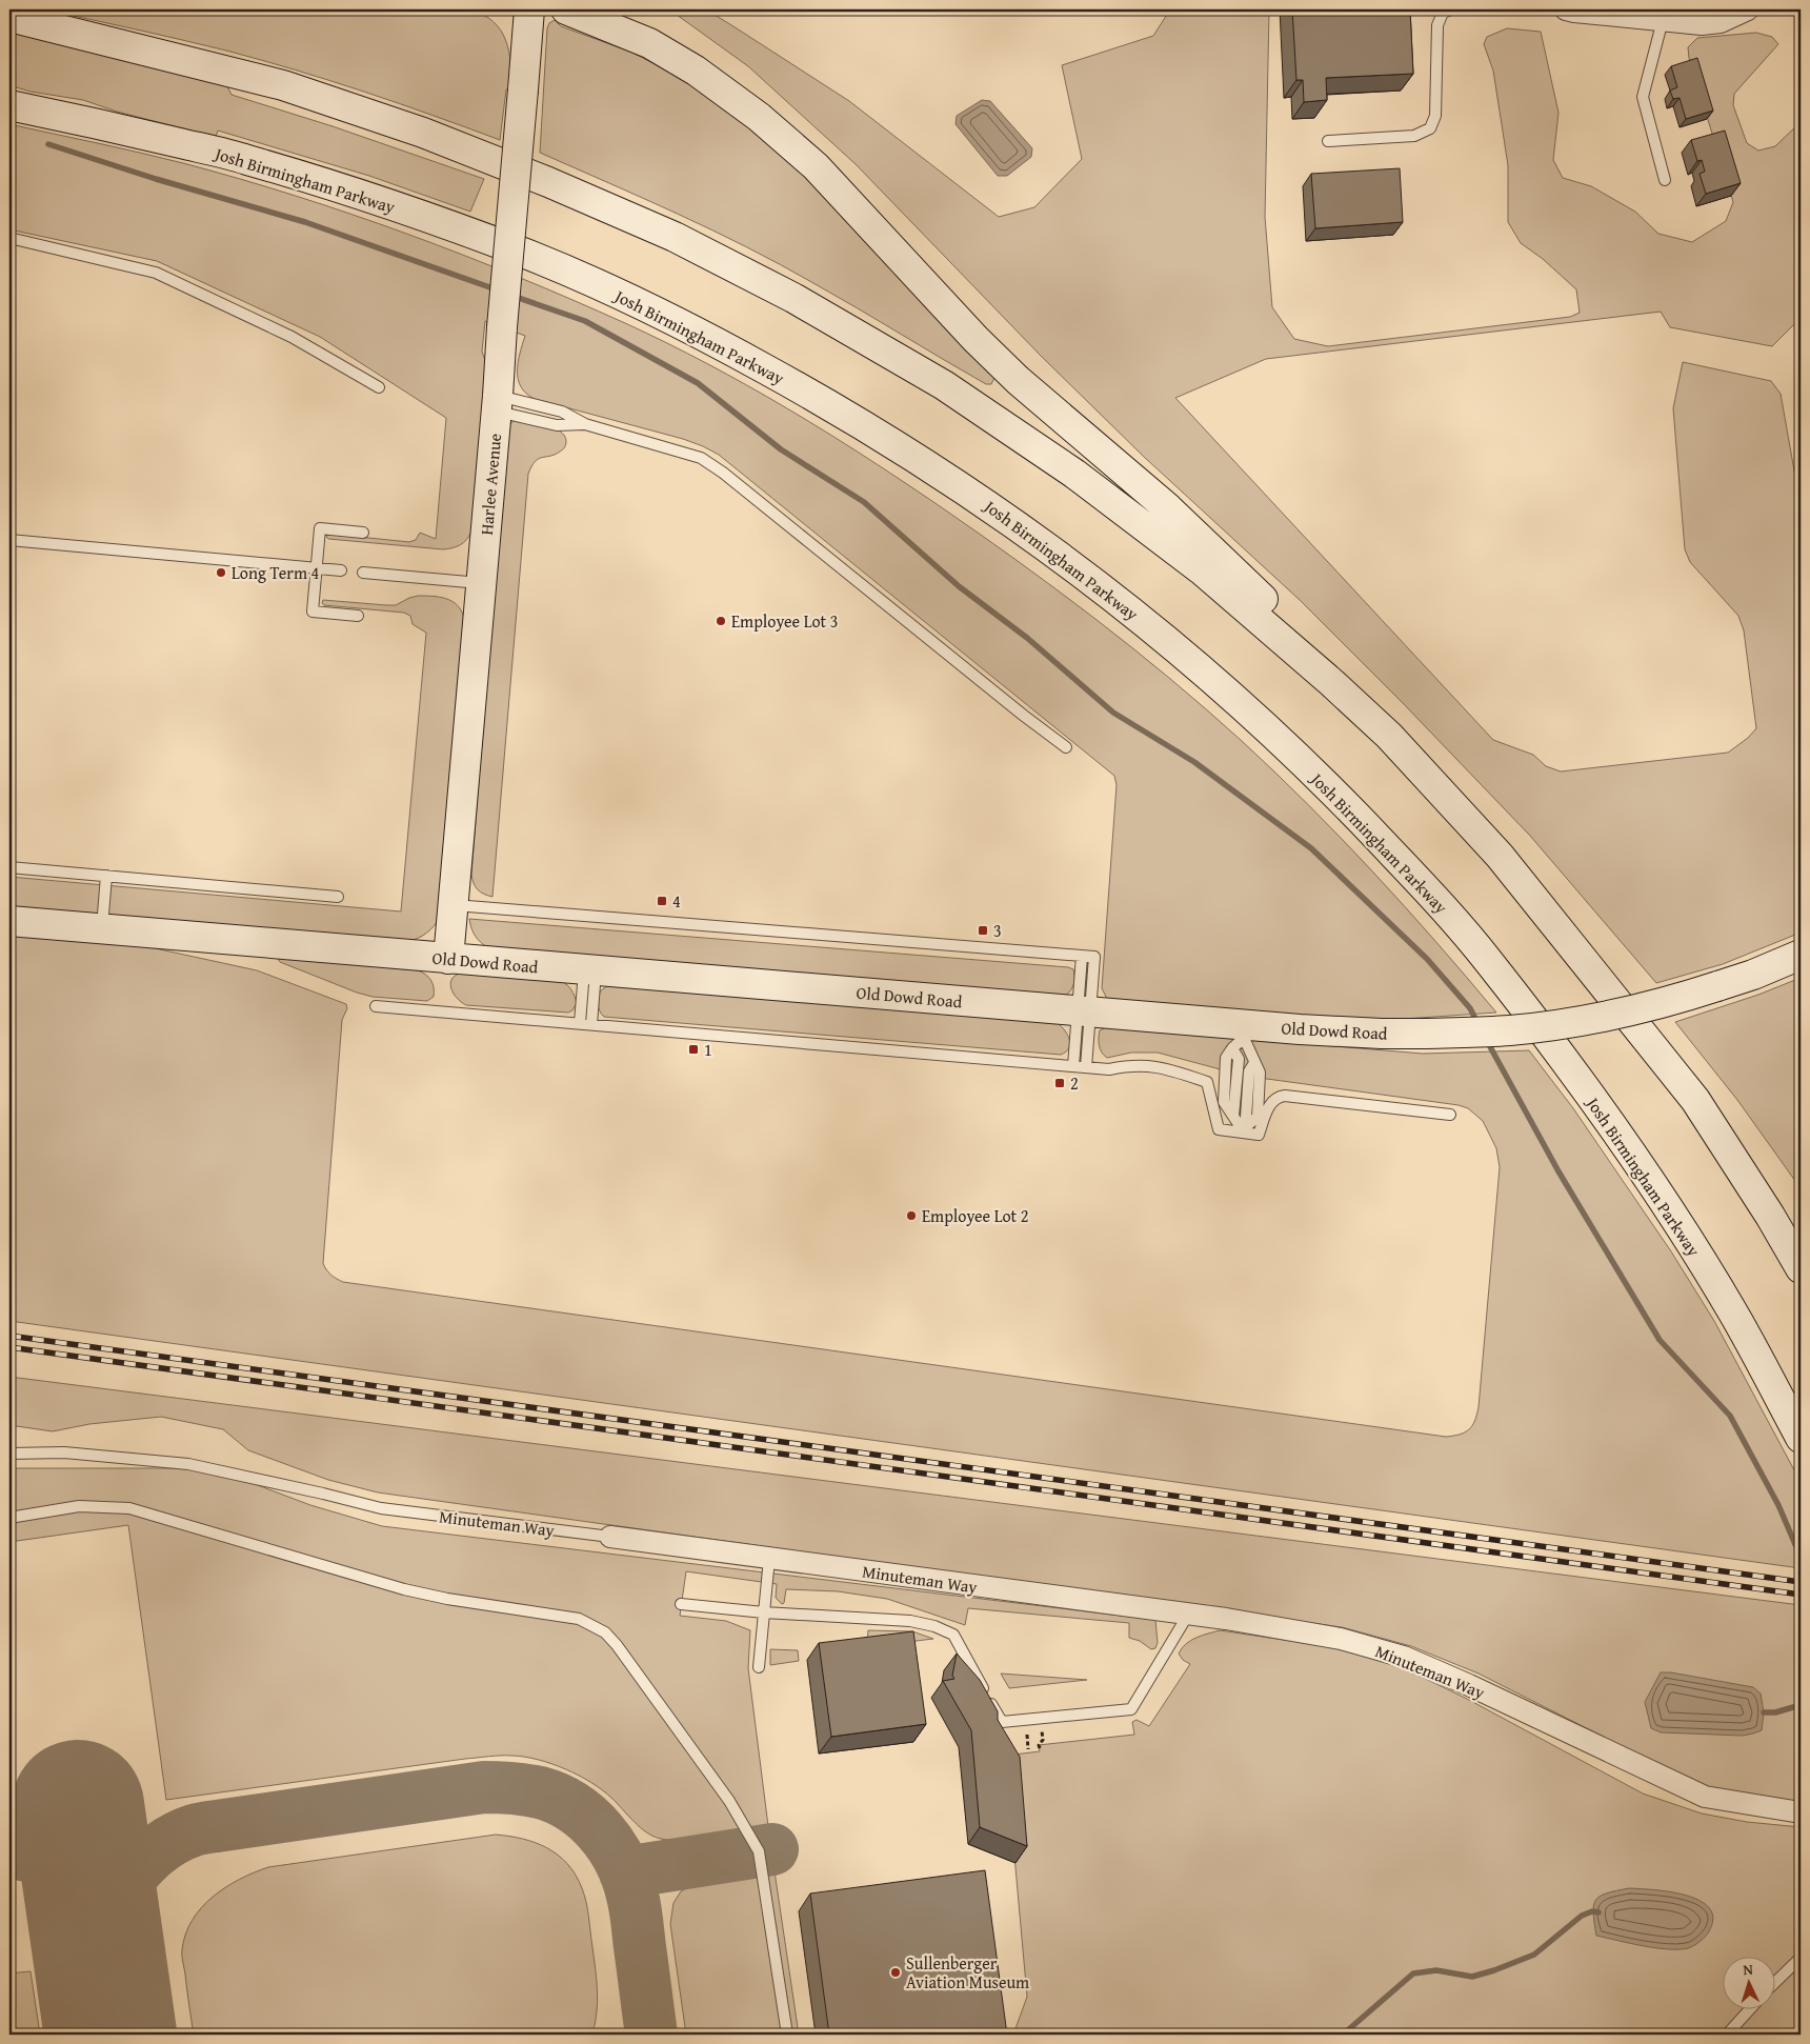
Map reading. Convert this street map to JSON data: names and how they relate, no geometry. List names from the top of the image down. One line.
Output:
{"streets":{"main road":["Josh Birmingham Parkway","Harlee Avenue","Old Dowd Road"],"street":["Minuteman Way"]},"crossings":[["Harlee Avenue","Old Dowd Road"]],"places":{"other":["Long Term 4","Employee Lot 3","Employee Lot 2","Sullenberger Aviation Museum"],"transit":["4","3","1","2"]},"north":"top"}
